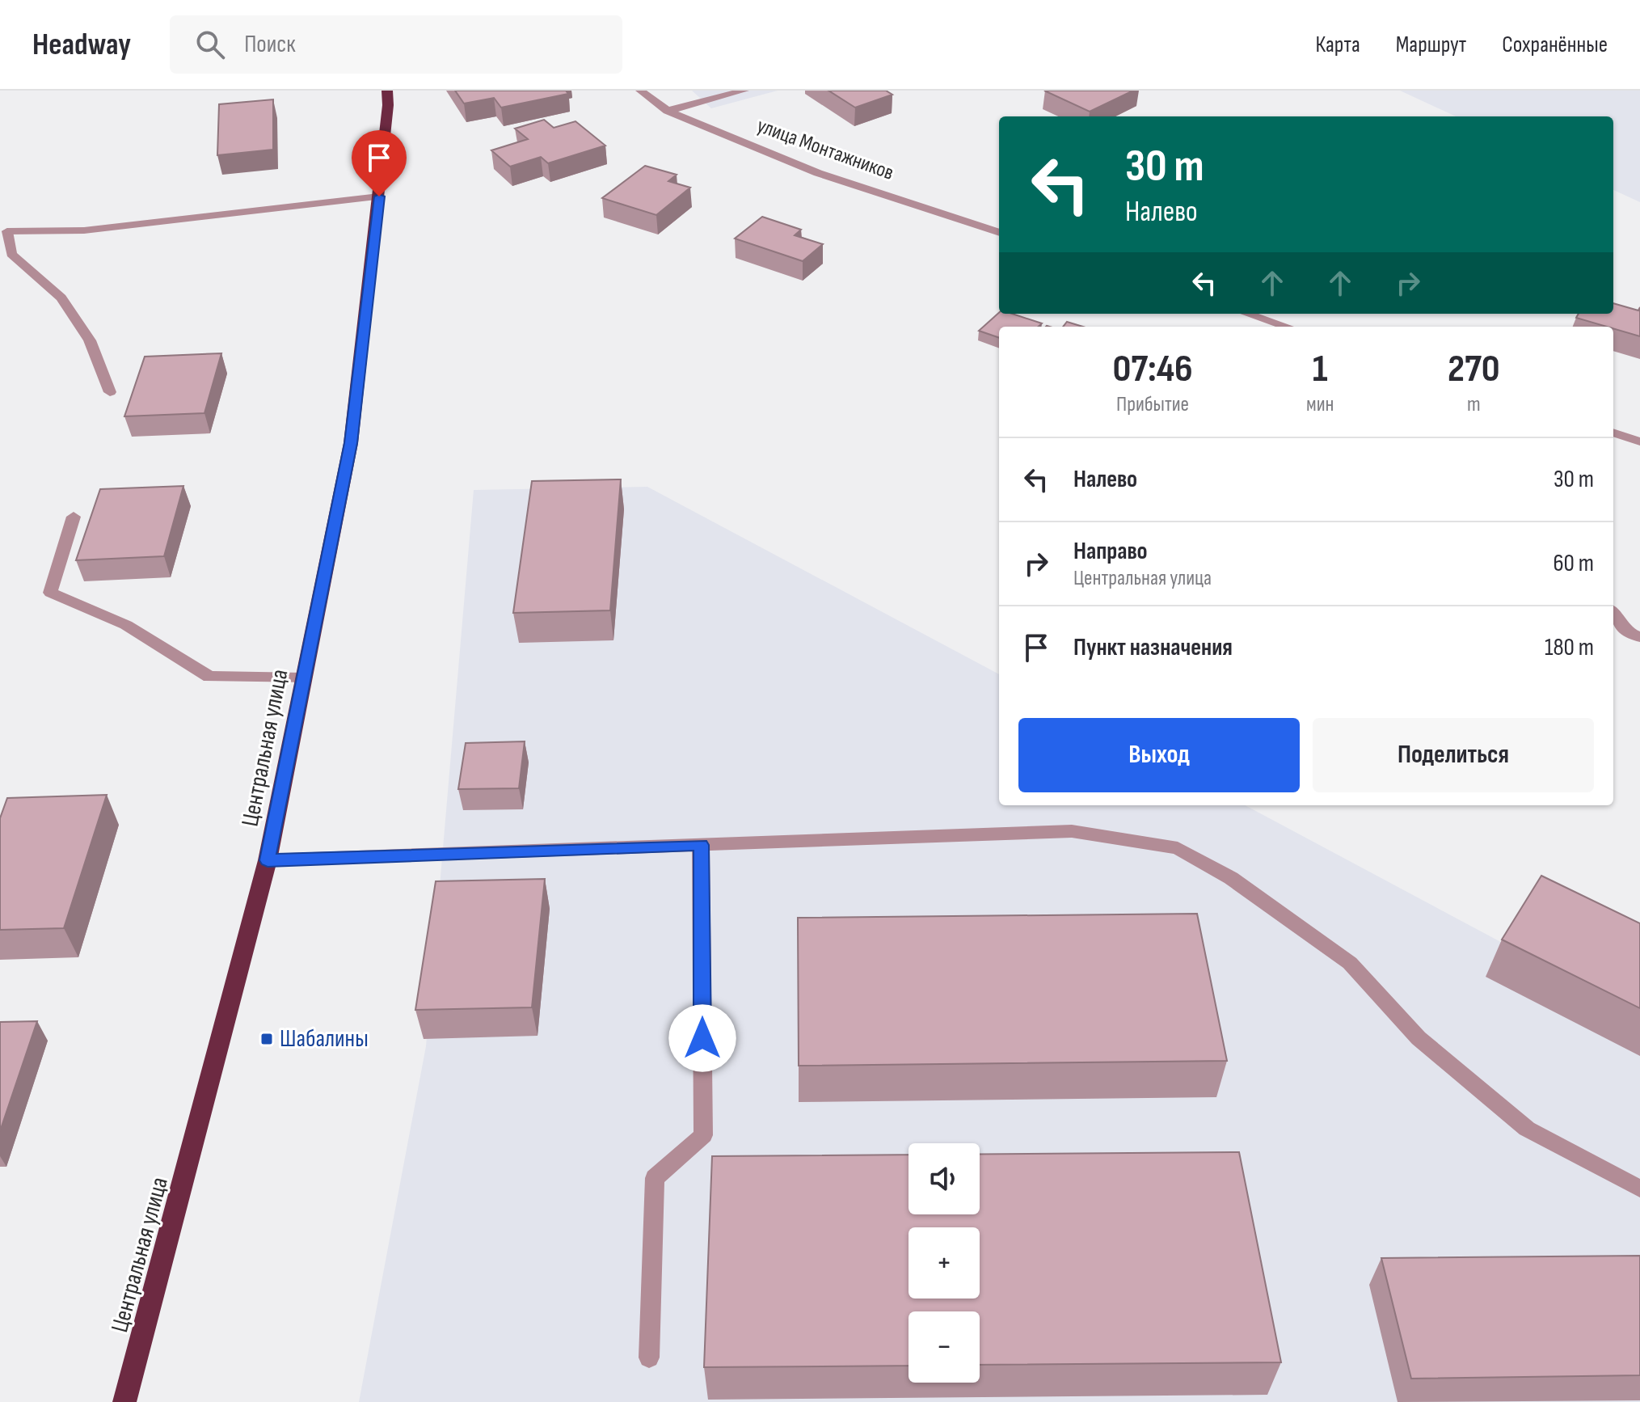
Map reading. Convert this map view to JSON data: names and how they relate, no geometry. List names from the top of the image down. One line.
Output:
{"streets":{"highway":["Центральная улица"],"street":["улица Монтажников"]},"places":{"transit":["Шабалины"]},"page":{"header":"Headway","search":"Поиск","nav":["Карта","Маршрут","Сохранённые"],"turn":["30 m","Налево"],"eta":["07:46","Прибытие","1","мин","270","m"],"list":[{"name":"Налево","value":"30 m"},{"name":"Направо","note":"Центральная улица","value":"60 m"},{"name":"Пункт назначения","value":"180 m"}],"buttons":["Выход","Поделиться"],"map_buttons":["+","−"]}}
